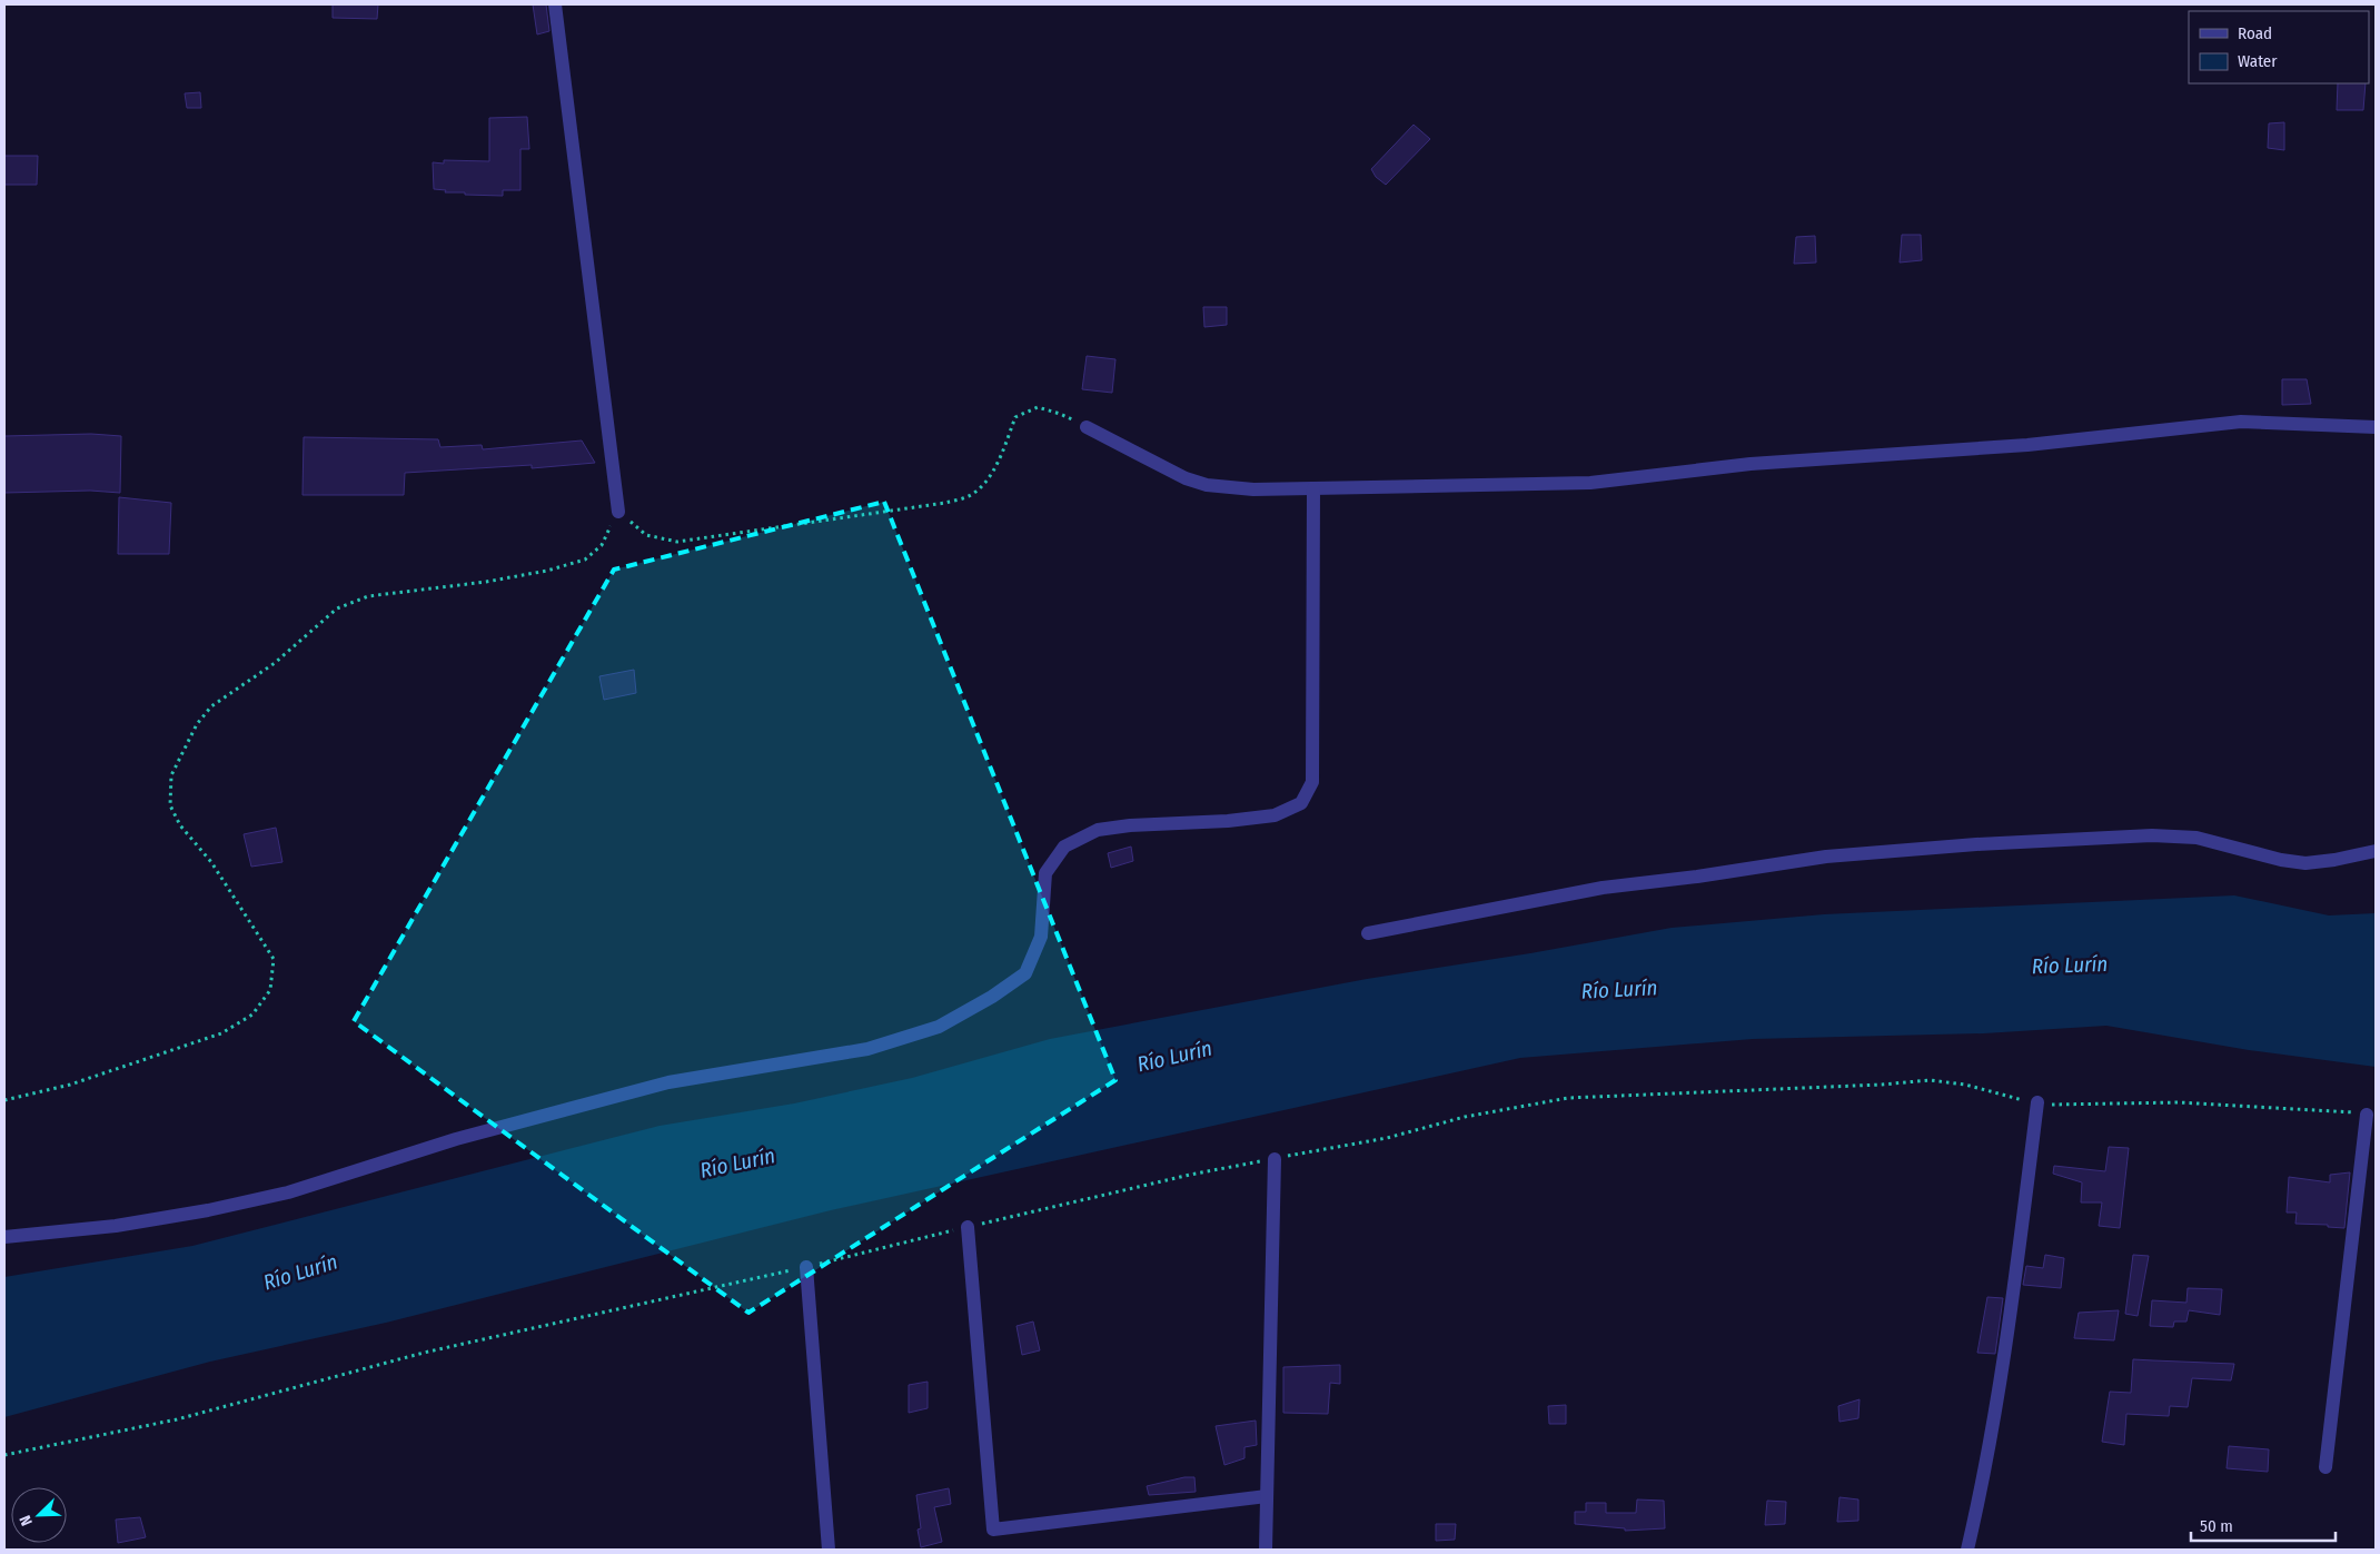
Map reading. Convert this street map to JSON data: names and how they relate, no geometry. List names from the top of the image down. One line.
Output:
{"water":["Río Lurín"],"legend":["Road","Water"],"scale_bar":"50 m","north":"bottom left"}
